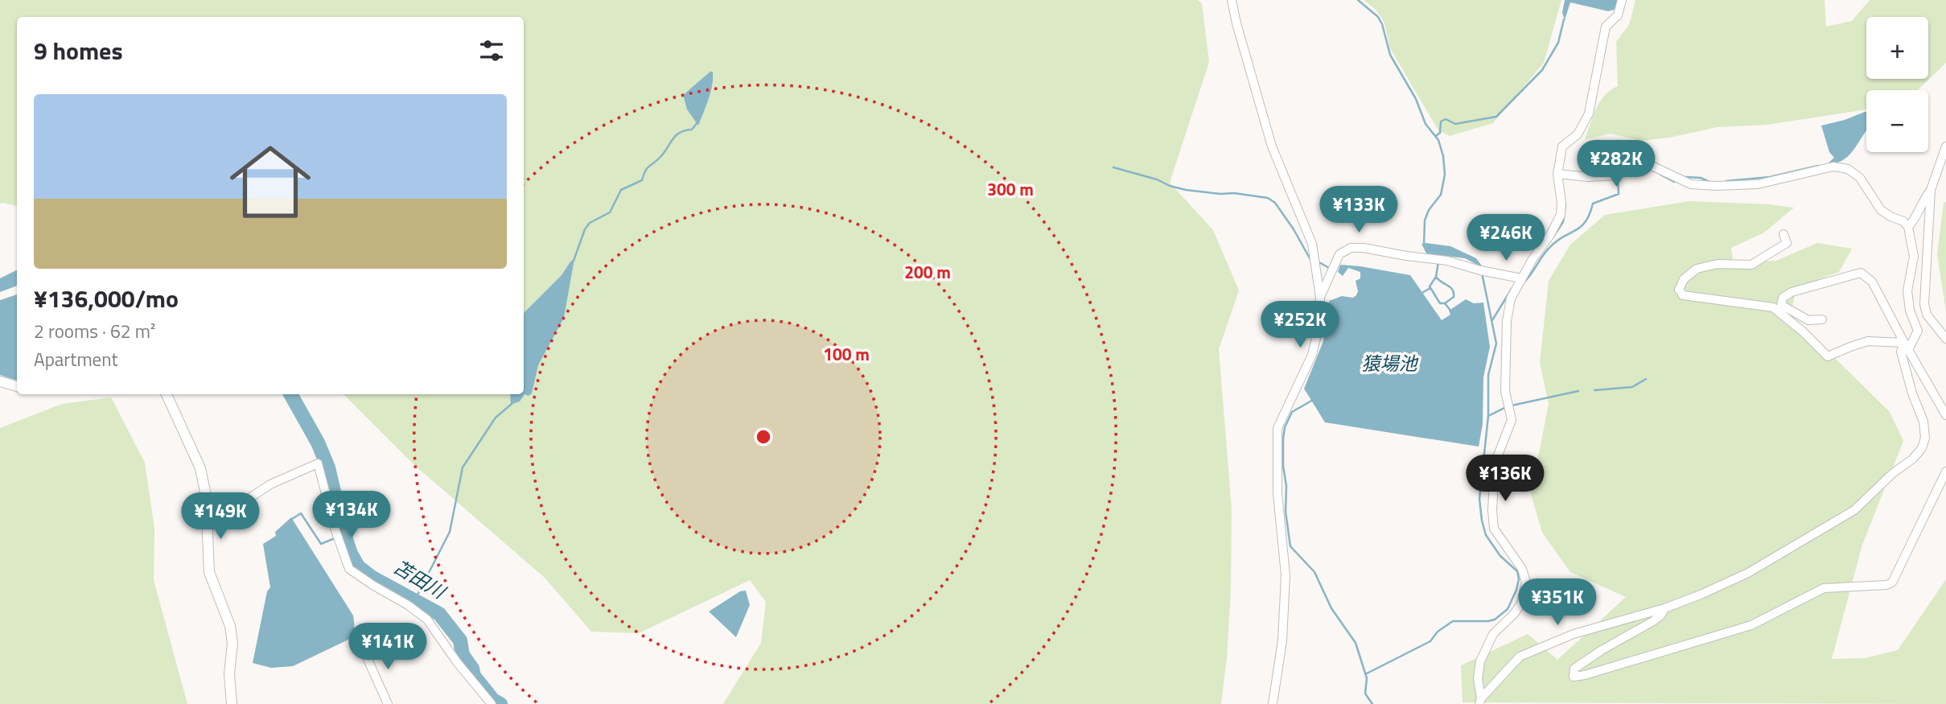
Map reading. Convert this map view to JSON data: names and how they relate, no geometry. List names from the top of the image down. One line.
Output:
{"water":["猿場池","苫田川"],"page":{"map_buttons":["+","−"],"heading":"9 homes","list":[{"name":"¥136,000/mo","note":"2 rooms · 62 m² · Apartment"}],"price":["¥282K","¥133K","¥246K","¥252K","¥136K","¥134K","¥149K","¥351K","¥141K"]},"rings":["300 m","200 m","100 m"]}
